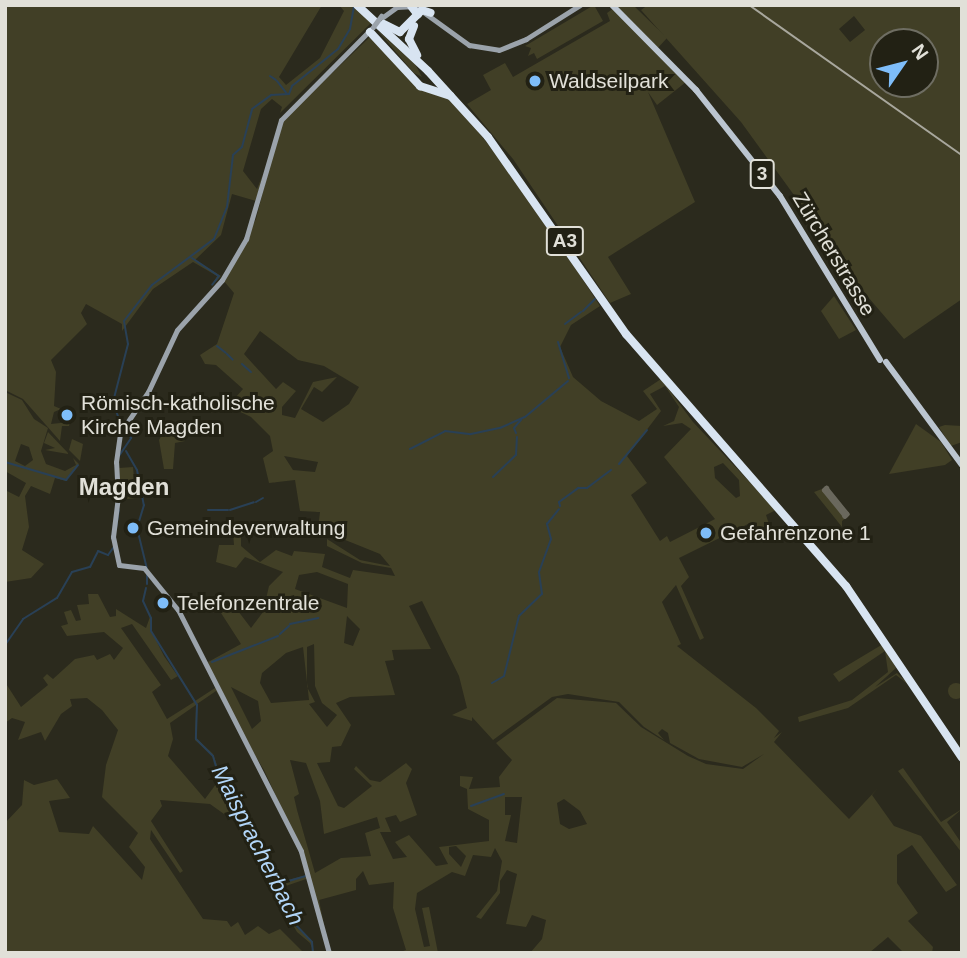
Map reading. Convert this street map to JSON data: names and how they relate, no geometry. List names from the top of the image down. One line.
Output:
{"streets":{"highway":["A3"],"main road":["3","Zürcherstrasse"]},"crossings":[["3","Zürcherstrasse"]],"districts":["Magden"],"water":["Maispracherbach"],"places":["Waldseilpark","Römisch-katholische Kirche Magden","Gemeindeverwaltung","Gefahrenzone 1","Telefonzentrale"],"north":"top right"}
